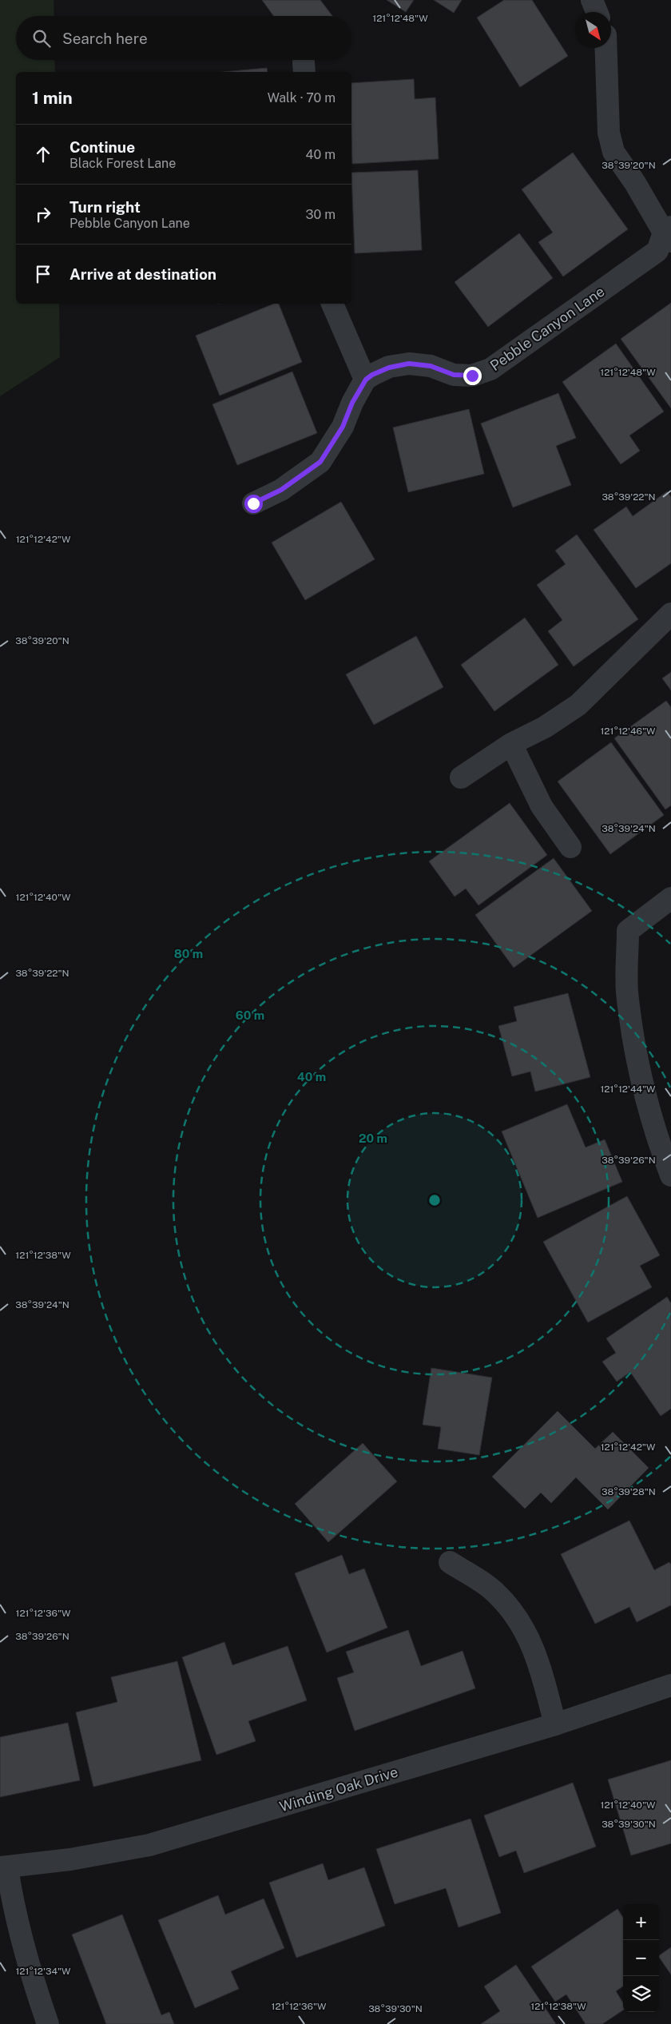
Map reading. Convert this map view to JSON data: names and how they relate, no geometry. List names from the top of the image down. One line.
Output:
{"streets":{"street":["Pebble Canyon Lane","Winding Oak Drive"]},"north":"bottom right","page":{"search":"Search here","heading":["1 min","Walk · 70 m"],"list":[["Continue","Black Forest Lane","40 m"],["Turn right","Pebble Canyon Lane","30 m"],"Arrive at destination"],"map_buttons":["+","−"]},"coordinates":["121°12'48\"W","38°39'20\"N","38°39'22\"N","121°12'42\"W","121°12'46\"W","38°39'24\"N","121°12'40\"W","121°12'44\"W","38°39'26\"N","121°12'38\"W","38°39'28\"N","121°12'36\"W","38°39'30\"N","121°12'34\"W"],"rings":["80 m","60 m","40 m","20 m"]}
